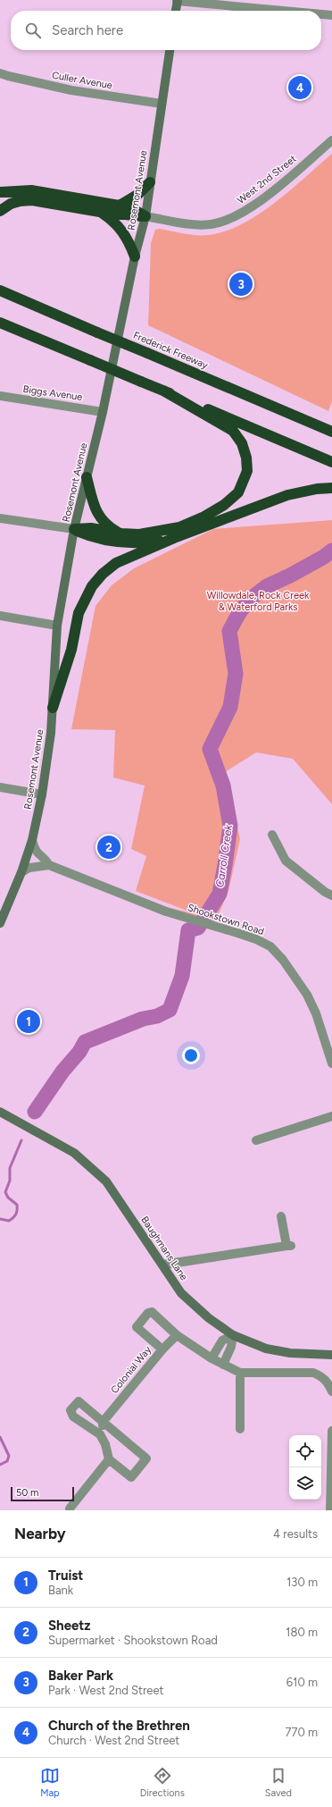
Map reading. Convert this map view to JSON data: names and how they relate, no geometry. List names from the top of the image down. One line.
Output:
{"streets":{"highway":["Frederick Freeway"],"main road":["Rosemont Avenue","Baughmans Lane"],"street":["Culler Avenue","West 2nd Street","Biggs Avenue","Shookstown Road","Colonial Way"]},"crossings":[["Culler Avenue","Rosemont Avenue"],["West 2nd Street","Rosemont Avenue"],["Rosemont Avenue","Biggs Avenue"],["Rosemont Avenue","Shookstown Road"]],"water":["Carroll Creek"],"parks":["Willowdale, Rock Creek & Waterford Parks"],"scale_bar":"50 m","page":{"search":"Search here","pins":["4","3","2","1"],"scale":"50 m","heading":["Nearby","4 results"],"list":[{"mark":"1","name":"Truist","note":"Bank","value":"130 m"},{"mark":"2","name":"Sheetz","note":"Supermarket · Shookstown Road","value":"180 m"},{"mark":"3","name":"Baker Park","note":"Park · West 2nd Street","value":"610 m"},{"mark":"4","name":"Church of the Brethren","note":"Church · West 2nd Street","value":"770 m"}],"nav":["Map","Directions","Saved"]}}
